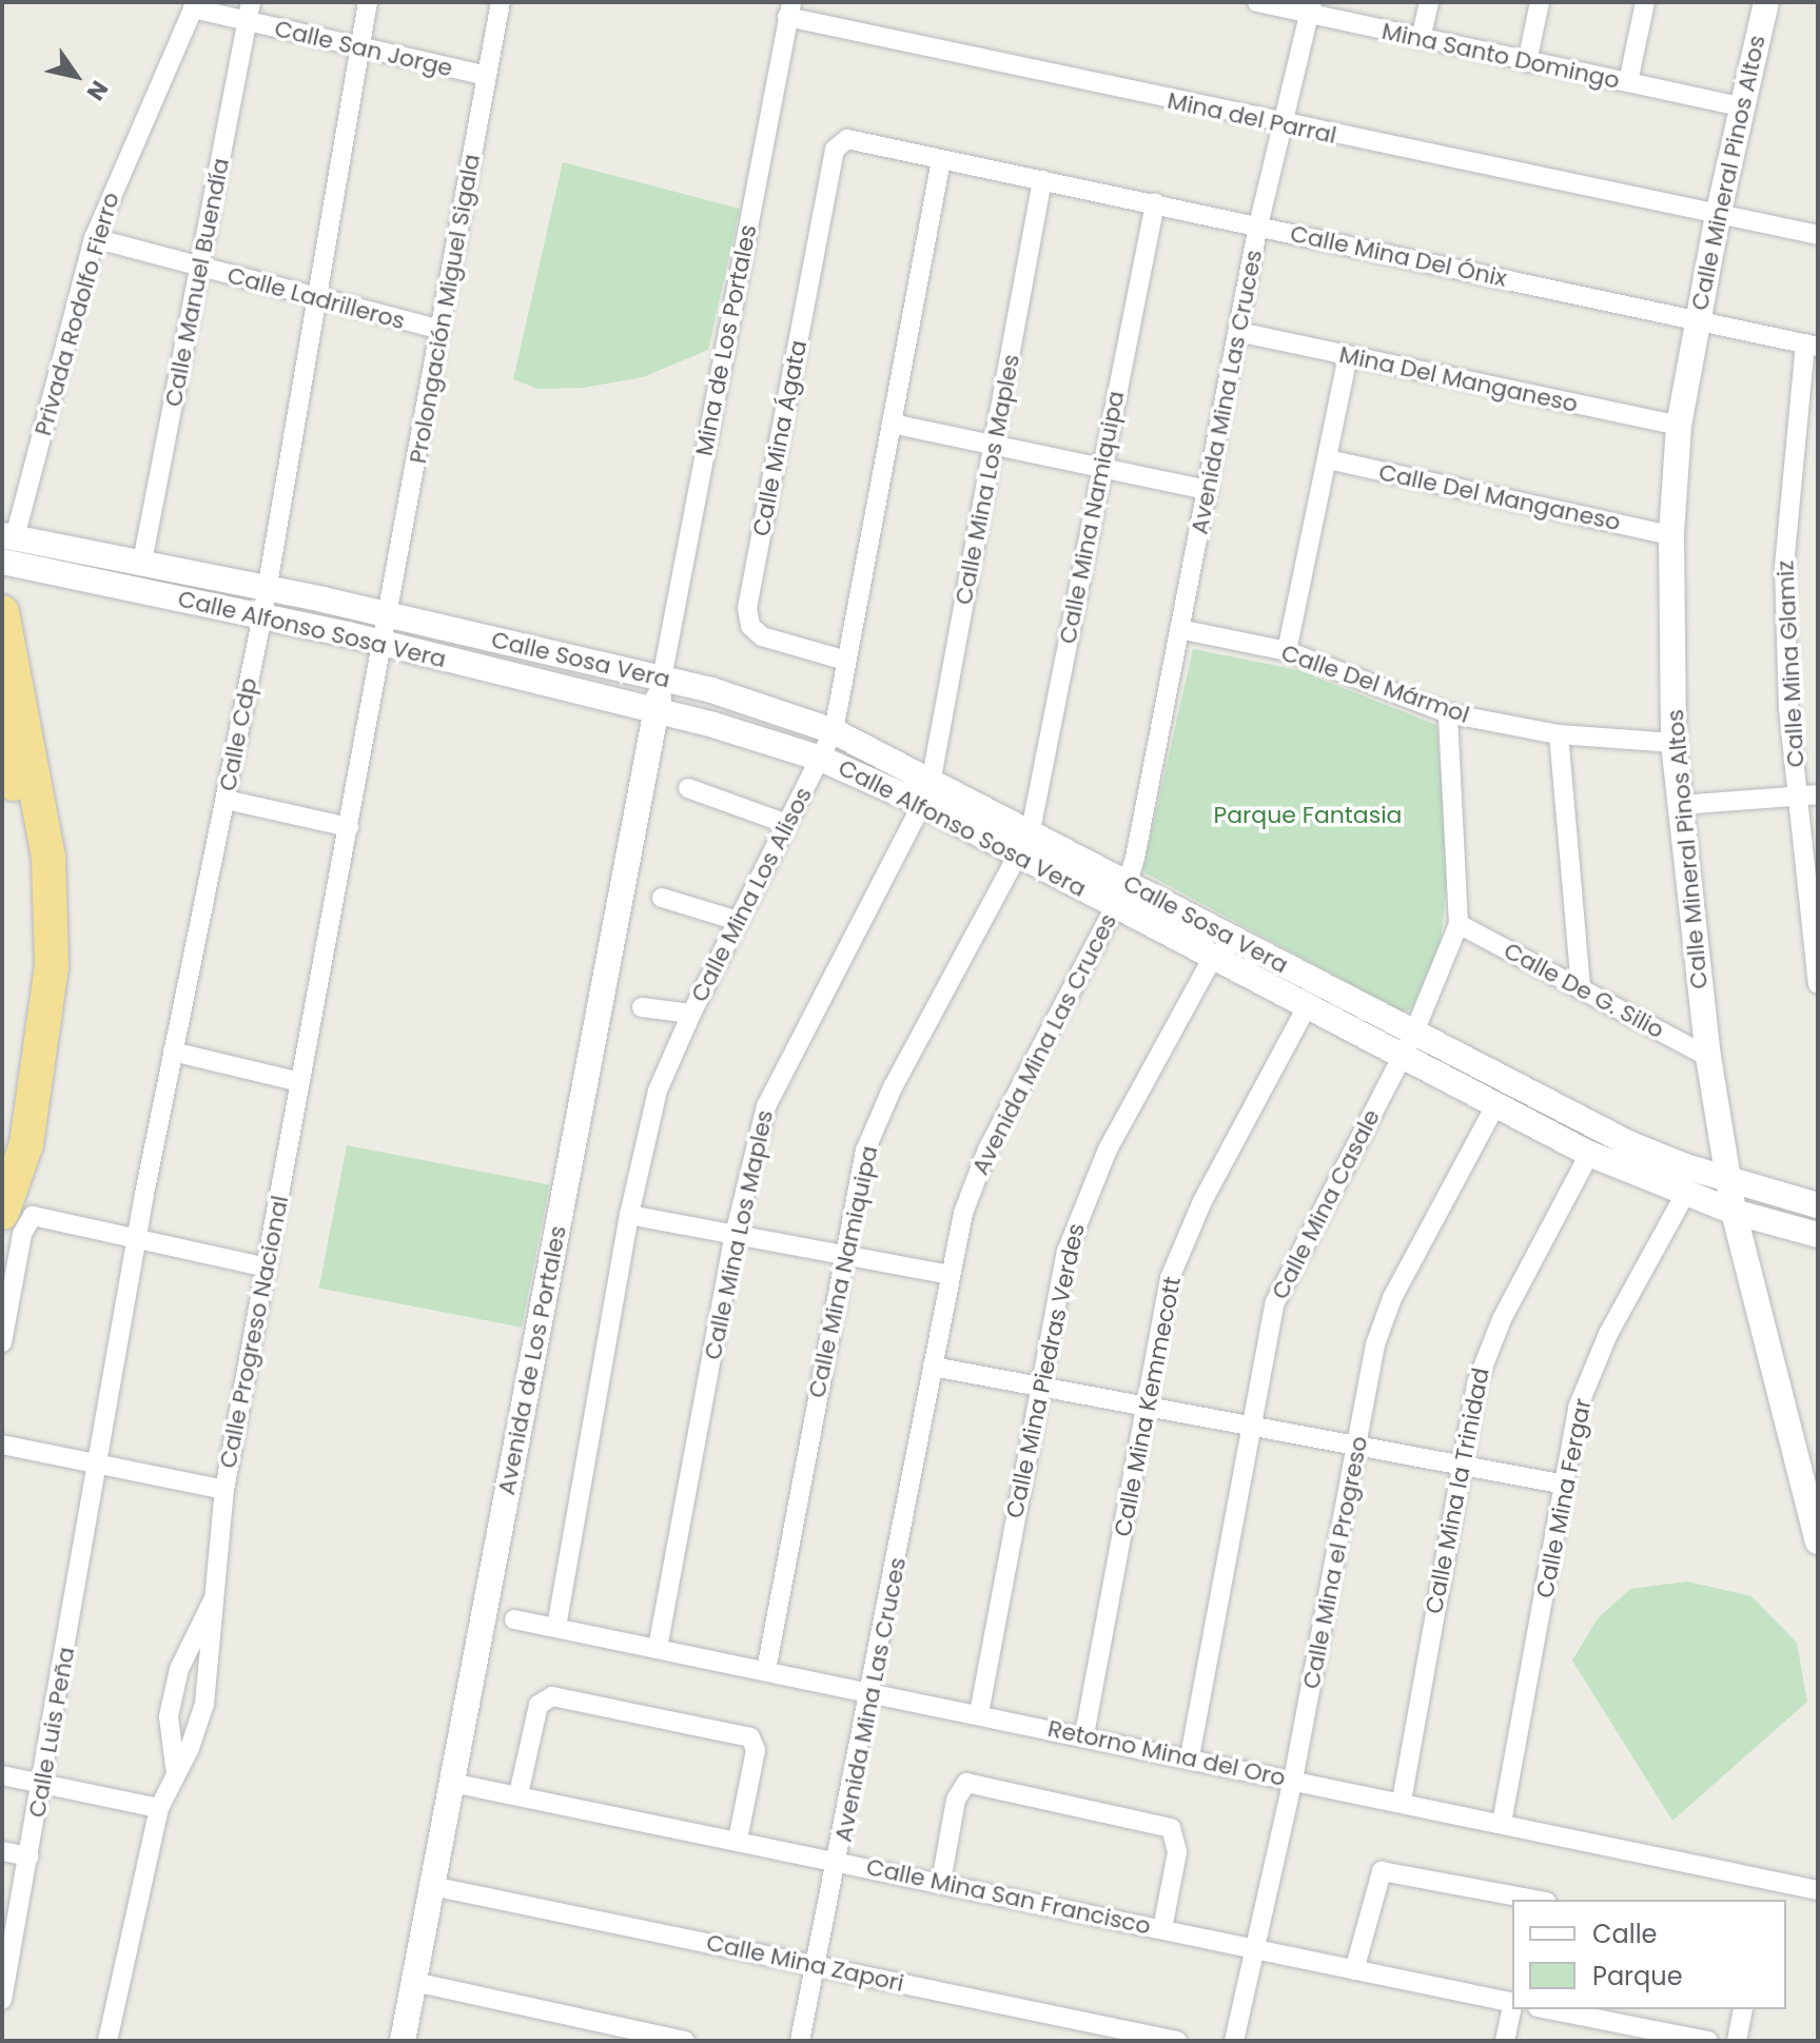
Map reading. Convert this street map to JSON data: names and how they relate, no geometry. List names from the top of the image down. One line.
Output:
{"streets":{"main road":["Calle Mineral Pinos Altos","Calle Alfonso Sosa Vera","Calle Sosa Vera","Avenida de Los Portales"],"street":["Calle San Jorge","Mina Santo Domingo","Mina del Parral","Calle Mina Del Ónix","Calle Manuel Buendía","Calle Ladrilleros","Prolongación Miguel Sigala","Privada Rodolfo Fierro","Mina de Los Portales","Mina Del Manganeso","Avenida Mina Las Cruces","Calle Mina Ágata","Calle Mina Los Maples","Calle Del Manganeso","Calle Mina Namiquipa","Calle Mina Glamiz","Calle Del Mármol","Calle Cdp","Calle Mina Los Alisos","Calle De G. Silio","Calle Mina Casale","Calle Progreso Nacional","Calle Mina Piedras Verdes","Calle Mina Kemmecott","Calle Mina la Trinidad","Calle Mina Fergar","Calle Mina el Progreso","Calle Luis Peña","Retorno Mina del Oro","Calle Mina San Francisco","Calle Mina Zapori"]},"crossings":[["Calle San Jorge","Calle Manuel Buendía"],["Calle San Jorge","Prolongación Miguel Sigala"],["Calle San Jorge","Privada Rodolfo Fierro"],["Calle San Jorge","Calle Cdp"],["Mina Santo Domingo","Calle Mineral Pinos Altos"],["Mina Santo Domingo","Avenida Mina Las Cruces"],["Mina del Parral","Calle Mineral Pinos Altos"],["Mina del Parral","Mina de Los Portales"],["Mina del Parral","Avenida Mina Las Cruces"],["Calle Mineral Pinos Altos","Calle Mina Del Ónix"],["Calle Mineral Pinos Altos","Mina Del Manganeso"],["Calle Mineral Pinos Altos","Calle Del Manganeso"],["Calle Mineral Pinos Altos","Calle Alfonso Sosa Vera"],["Calle Mineral Pinos Altos","Calle Sosa Vera"],["Calle Mineral Pinos Altos","Calle Del Mármol"],["Calle Mineral Pinos Altos","Calle De G. Silio"],["Calle Mina Del Ónix","Avenida Mina Las Cruces"],["Calle Mina Del Ónix","Calle Mina Ágata"],["Calle Mina Del Ónix","Calle Mina Los Maples"],["Calle Mina Del Ónix","Calle Mina Namiquipa"],["Calle Mina Del Ónix","Calle Mina Glamiz"],["Calle Mina Del Ónix","Calle Mina Los Alisos"],["Calle Manuel Buendía","Calle Ladrilleros"],["Calle Manuel Buendía","Calle Alfonso Sosa Vera"],["Calle Ladrilleros","Prolongación Miguel Sigala"],["Calle Ladrilleros","Privada Rodolfo Fierro"],["Calle Ladrilleros","Calle Cdp"],["Prolongación Miguel Sigala","Calle Alfonso Sosa Vera"],["Prolongación Miguel Sigala","Calle Sosa Vera"],["Prolongación Miguel Sigala","Calle Progreso Nacional"],["Privada Rodolfo Fierro","Calle Alfonso Sosa Vera"],["Mina de Los Portales","Calle Sosa Vera"],["Mina de Los Portales","Avenida de Los Portales"],["Mina Del Manganeso","Avenida Mina Las Cruces"],["Avenida Mina Las Cruces","Calle Alfonso Sosa Vera"],["Avenida Mina Las Cruces","Calle Sosa Vera"],["Avenida Mina Las Cruces","Calle Del Mármol"],["Avenida Mina Las Cruces","Retorno Mina del Oro"],["Avenida Mina Las Cruces","Calle Mina San Francisco"],["Avenida Mina Las Cruces","Calle Mina Zapori"],["Calle Mina Ágata","Calle Mina Los Alisos"],["Calle Mina Los Maples","Calle Alfonso Sosa Vera"],["Calle Mina Los Maples","Calle Sosa Vera"],["Calle Mina Los Maples","Retorno Mina del Oro"],["Calle Mina Namiquipa","Calle Alfonso Sosa Vera"],["Calle Mina Namiquipa","Calle Sosa Vera"],["Calle Mina Namiquipa","Retorno Mina del Oro"],["Calle Alfonso Sosa Vera","Calle Sosa Vera"],["Calle Alfonso Sosa Vera","Calle Cdp"],["Calle Alfonso Sosa Vera","Calle Mina Los Alisos"],["Calle Alfonso Sosa Vera","Calle Mina Casale"],["Calle Alfonso Sosa Vera","Calle Progreso Nacional"],["Calle Alfonso Sosa Vera","Avenida de Los Portales"],["Calle Alfonso Sosa Vera","Calle Mina Piedras Verdes"],["Calle Alfonso Sosa Vera","Calle Mina Kemmecott"],["Calle Alfonso Sosa Vera","Calle Mina la Trinidad"],["Calle Alfonso Sosa Vera","Calle Mina Fergar"],["Calle Alfonso Sosa Vera","Calle Mina el Progreso"],["Calle Sosa Vera","Calle Mina Los Alisos"],["Calle Sosa Vera","Calle Mina Casale"],["Calle Sosa Vera","Calle Progreso Nacional"],["Calle Sosa Vera","Avenida de Los Portales"],["Calle Del Mármol","Calle Mina Casale"],["Calle Cdp","Calle Luis Peña"],["Calle Mina Los Alisos","Retorno Mina del Oro"],["Calle De G. Silio","Calle Mina Casale"],["Calle Mina Casale","Retorno Mina del Oro"],["Avenida de Los Portales","Calle Mina San Francisco"],["Avenida de Los Portales","Calle Mina Zapori"],["Calle Mina Piedras Verdes","Retorno Mina del Oro"],["Calle Mina Kemmecott","Retorno Mina del Oro"],["Calle Mina la Trinidad","Retorno Mina del Oro"],["Calle Mina Fergar","Retorno Mina del Oro"],["Calle Mina el Progreso","Retorno Mina del Oro"],["Calle Mina el Progreso","Calle Mina San Francisco"]],"parks":["Parque Fantasia"],"legend":["Calle","Parque"],"north":"bottom right"}
